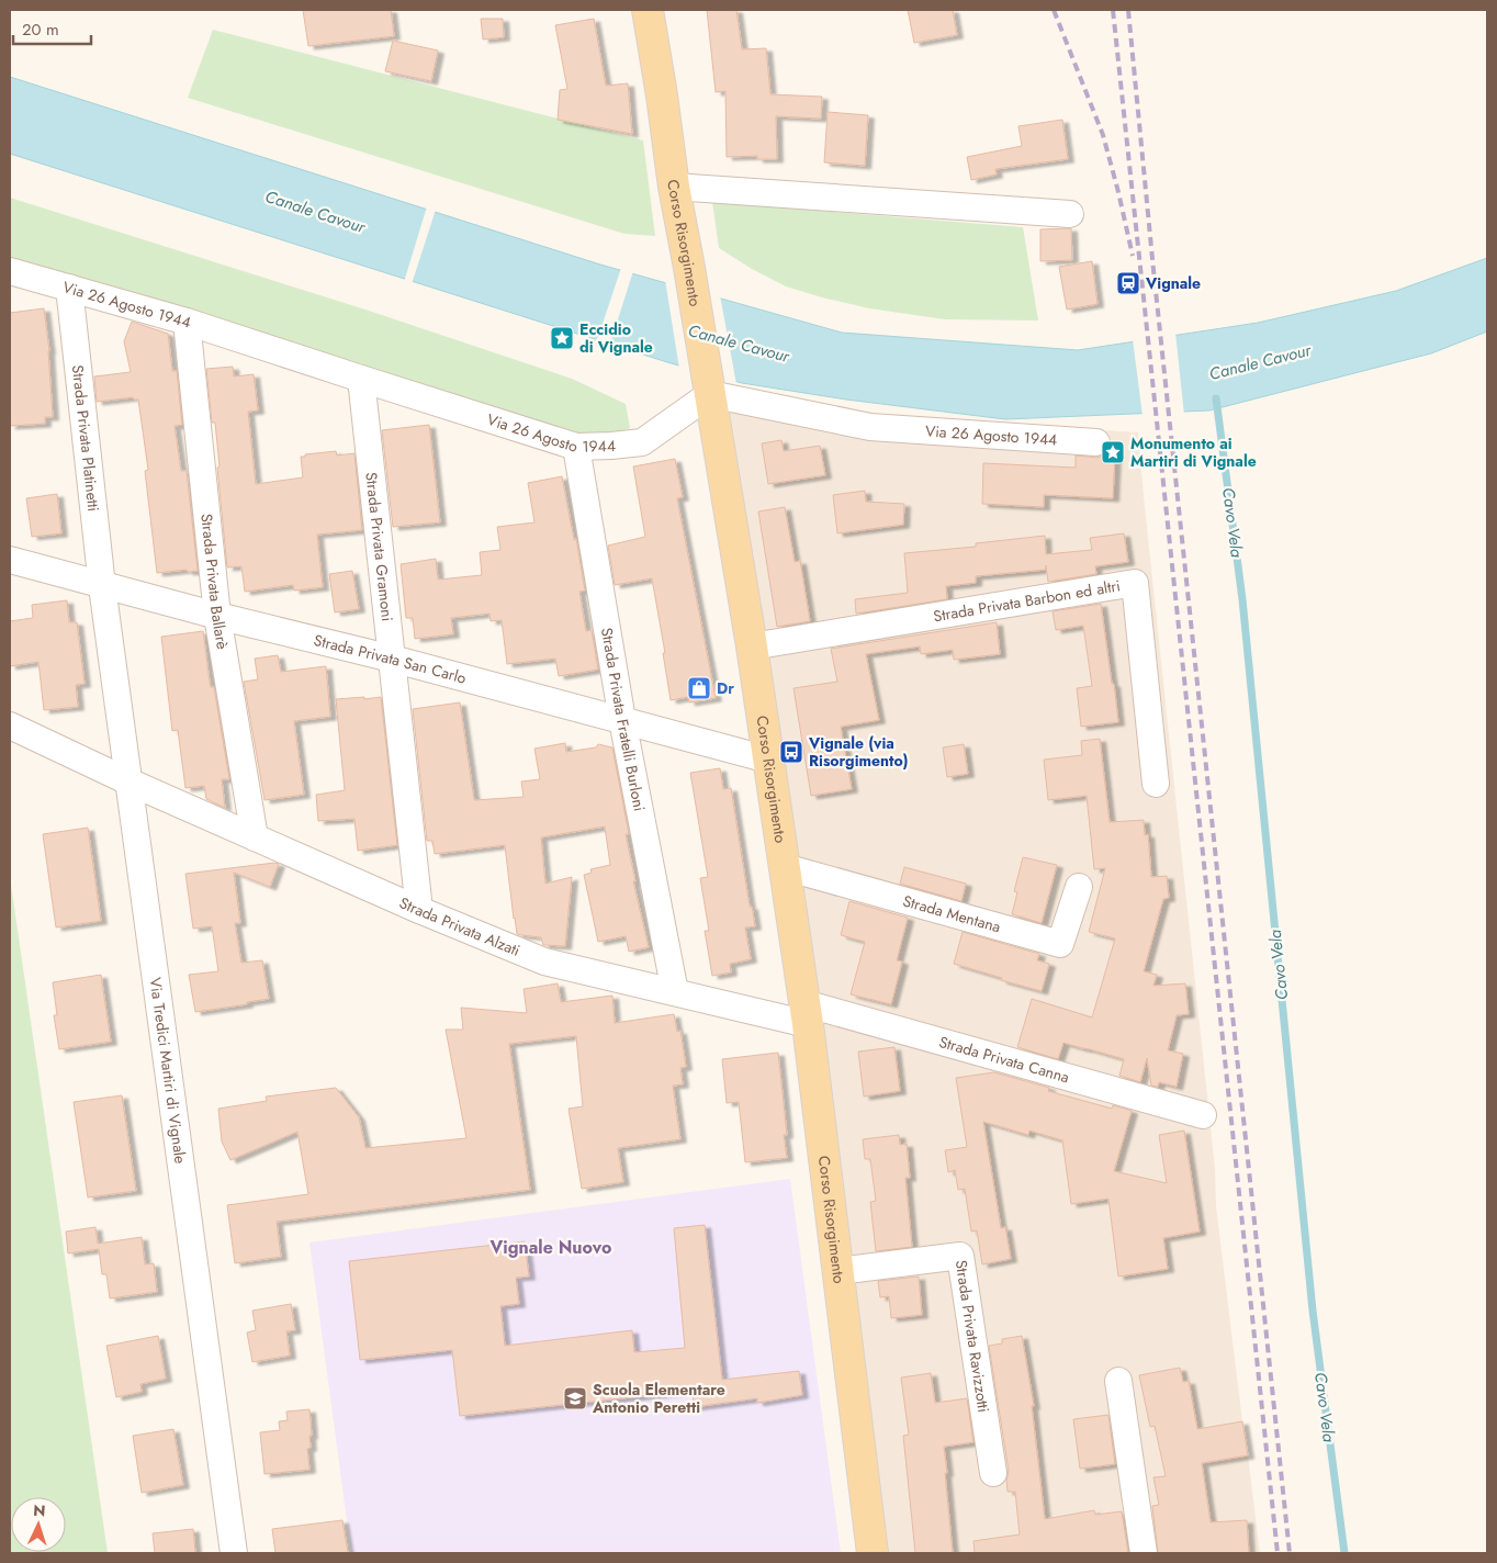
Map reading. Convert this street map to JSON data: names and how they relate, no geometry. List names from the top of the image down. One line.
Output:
{"streets":{"main road":["Corso Risorgimento"],"street":["Via 26 Agosto 1944","Strada Privata Platinetti","Strada Privata Gramoni","Strada Privata Ballarè","Strada Privata Barbon ed altri","Strada Privata San Carlo","Strada Privata Fratelli Burloni","Strada Mentana","Strada Privata Alzati","Strada Privata Canna","Via Tredici Martiri di Vignale","Strada Privata Ravizzotti"]},"crossings":[["Corso Risorgimento","Via 26 Agosto 1944"],["Corso Risorgimento","Strada Privata Barbon ed altri"],["Corso Risorgimento","Strada Privata San Carlo"],["Corso Risorgimento","Strada Mentana"],["Corso Risorgimento","Strada Privata Alzati"],["Corso Risorgimento","Strada Privata Canna"],["Corso Risorgimento","Strada Privata Ravizzotti"],["Via 26 Agosto 1944","Strada Privata Platinetti"],["Via 26 Agosto 1944","Strada Privata Gramoni"],["Via 26 Agosto 1944","Strada Privata Ballarè"],["Via 26 Agosto 1944","Strada Privata Fratelli Burloni"],["Strada Privata Platinetti","Strada Privata San Carlo"],["Strada Privata Platinetti","Via Tredici Martiri di Vignale"],["Strada Privata Gramoni","Strada Privata San Carlo"],["Strada Privata Gramoni","Strada Privata Alzati"],["Strada Privata Ballarè","Strada Privata San Carlo"],["Strada Privata Ballarè","Strada Privata Alzati"],["Strada Privata San Carlo","Strada Privata Fratelli Burloni"],["Strada Privata San Carlo","Via Tredici Martiri di Vignale"],["Strada Privata Fratelli Burloni","Strada Privata Alzati"],["Strada Privata Alzati","Strada Privata Canna"],["Strada Privata Alzati","Via Tredici Martiri di Vignale"]],"districts":["Vignale Nuovo"],"water":["Canale Cavour","Cavo Vela"],"places":{"station":["Vignale"],"place":["Eccidio di Vignale","Monumento ai Martiri di Vignale"],"shop":["Dr"],"bus stop":["Vignale (via Risorgimento)"],"school or university":["Scuola Elementare Antonio Peretti"]},"scale_bar":"20 m","north":"top"}
